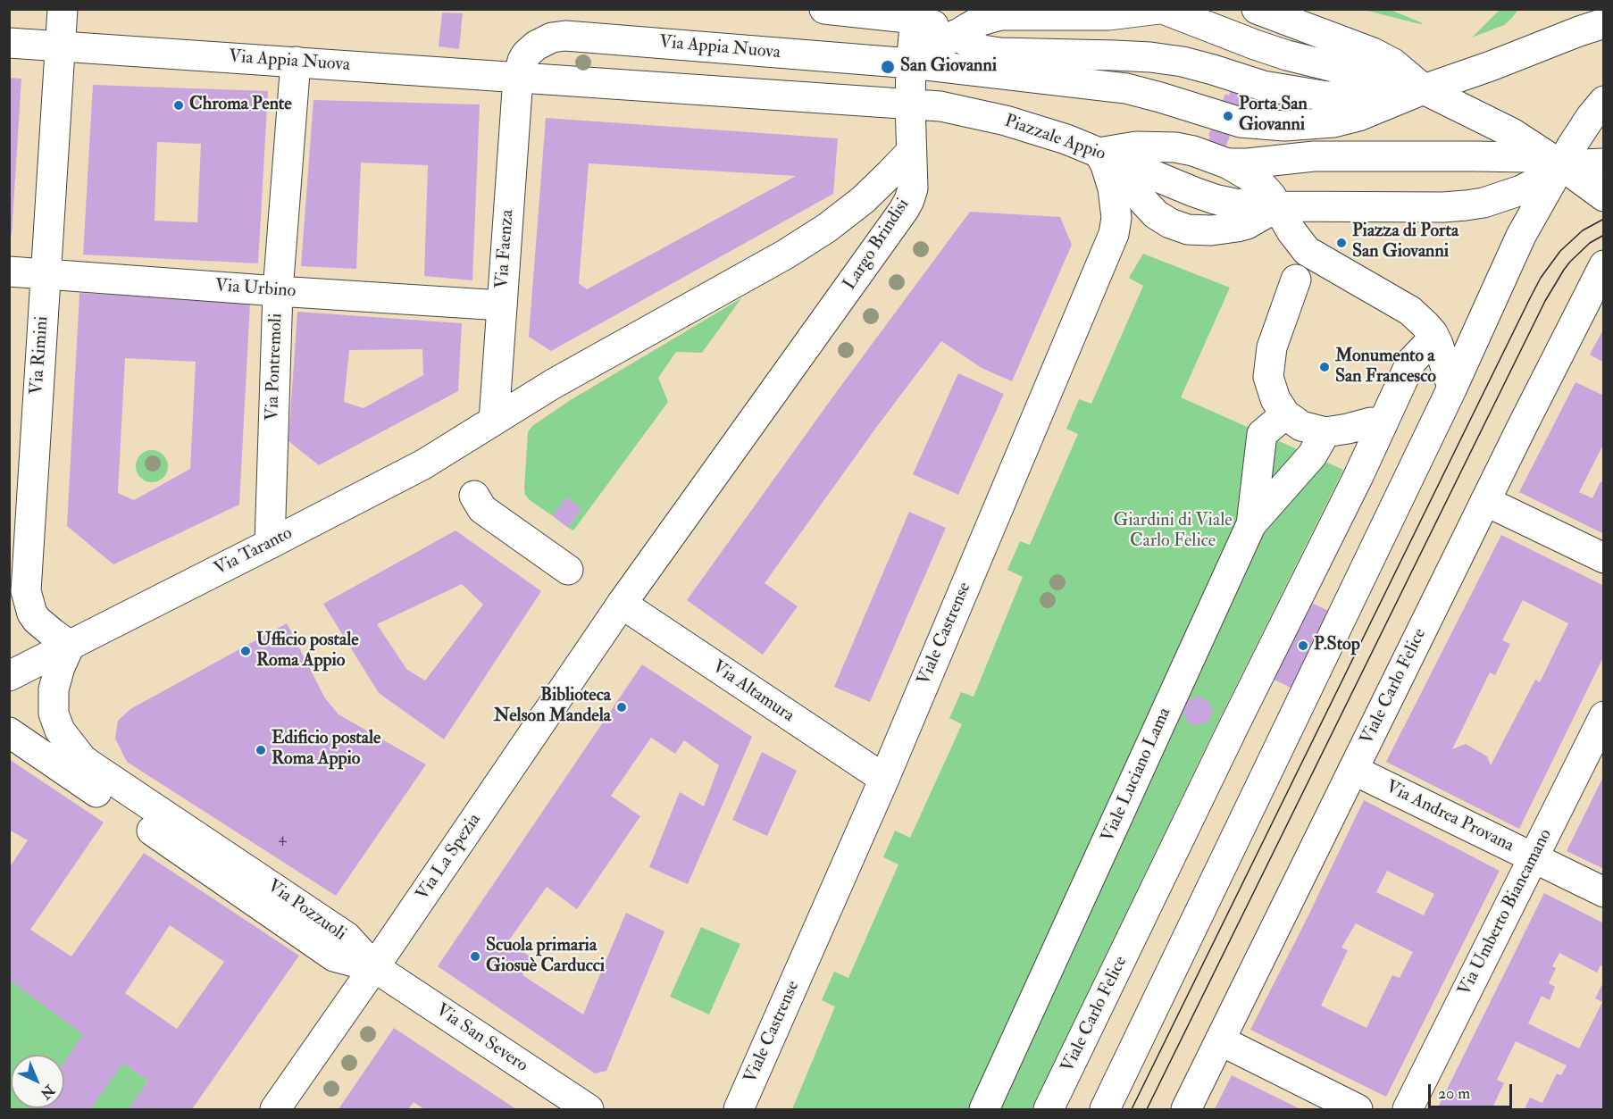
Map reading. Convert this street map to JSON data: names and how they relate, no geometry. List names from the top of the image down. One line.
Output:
{"streets":{"main road":["Via Appia Nuova","Piazzale Appio","Largo Brindisi","Via Faenza","Via Urbino","Via Rimini","Via Pontremoli","Via Taranto","Viale Castrense","Viale Carlo Felice","Via Altamura","Viale Luciano Lama","Via Andrea Provana","Via La Spezia","Via Pozzuoli","Via Umberto Biancamano","Via San Severo"]},"crossings":[["Via Appia Nuova","Piazzale Appio"],["Via Appia Nuova","Via Faenza"],["Via Appia Nuova","Via Rimini"],["Via Appia Nuova","Via Pontremoli"],["Piazzale Appio","Viale Castrense"],["Largo Brindisi","Via Faenza"],["Largo Brindisi","Via Taranto"],["Largo Brindisi","Via Altamura"],["Largo Brindisi","Via La Spezia"],["Via Faenza","Via Urbino"],["Via Faenza","Via Taranto"],["Via Urbino","Via Rimini"],["Via Urbino","Via Pontremoli"],["Via Rimini","Via Taranto"],["Via Rimini","Via Pozzuoli"],["Via Pontremoli","Via Taranto"],["Via Taranto","Via Pozzuoli"],["Viale Castrense","Via Altamura"],["Viale Carlo Felice","Via Andrea Provana"],["Via Altamura","Via La Spezia"],["Via Andrea Provana","Via Umberto Biancamano"],["Via La Spezia","Via Pozzuoli"],["Via La Spezia","Via San Severo"],["Via Pozzuoli","Via San Severo"]],"parks":["Giardini di Viale Carlo Felice"],"places":["San Giovanni","Chroma Pente","Porta San Giovanni","Piazza di Porta San Giovanni","Monumento a San Francesco","P.Stop","Ufficio postale Roma Appio","Biblioteca Nelson Mandela","Edificio postale Roma Appio","Scuola primaria Giosuè Carducci"],"house_numbers":["4"],"scale_bar":"20 m","north":"bottom right"}
